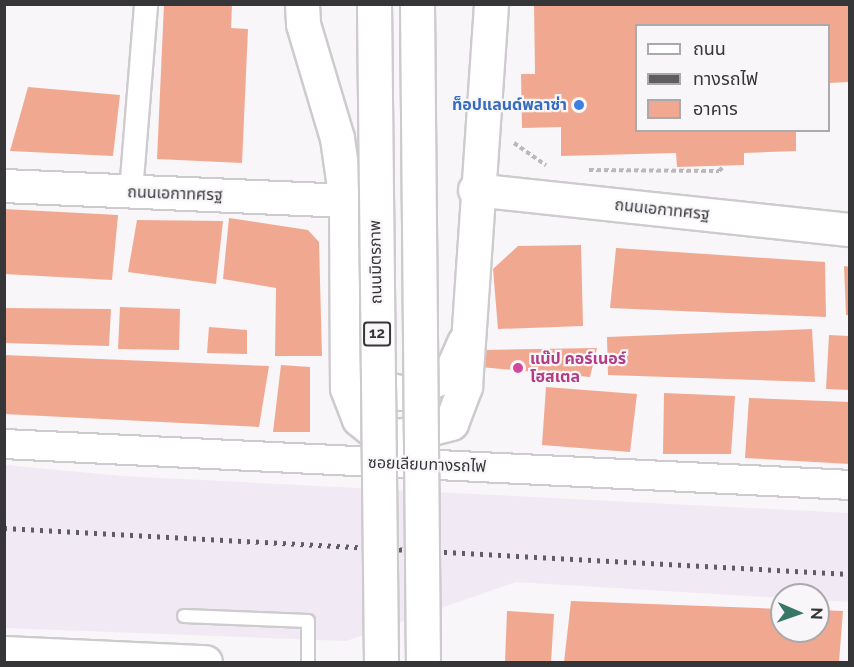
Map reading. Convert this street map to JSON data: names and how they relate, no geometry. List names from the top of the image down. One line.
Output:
{"streets":{"main road":["ถนนเอกาทศรฐ","ถนนมิตรภาพ","12"],"street":["ซอยเลียบทางรถไฟ"]},"places":["ท็อปแลนด์พลาซ่า","แน๊ป คอร์เนอร์ โฮสเตล"],"legend":["ถนน","ทางรถไฟ","อาคาร"],"north":"right"}
